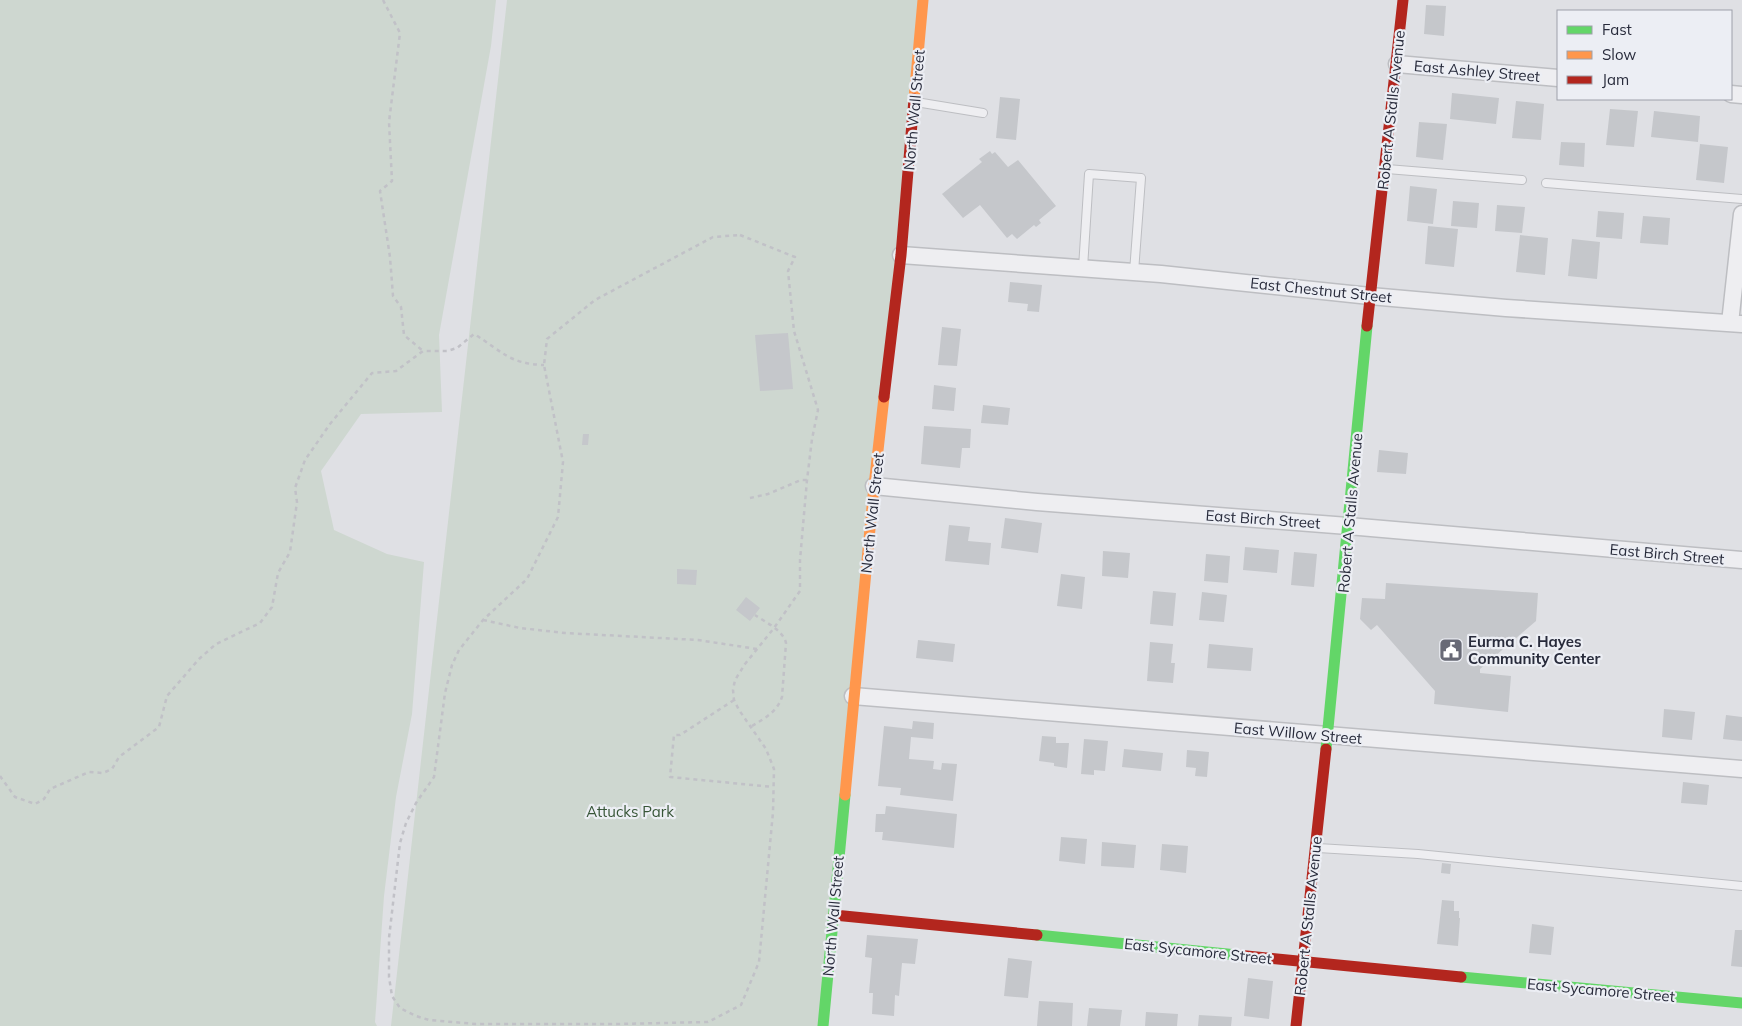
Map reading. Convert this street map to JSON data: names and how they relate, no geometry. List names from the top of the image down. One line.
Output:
{"streets":{"street":["East Ashley Street","North Wall Street","Robert A Stalls Avenue","East Chestnut Street","East Birch Street","East Willow Street","East Sycamore Street"]},"crossings":[["East Ashley Street","Robert A Stalls Avenue"],["North Wall Street","East Chestnut Street"],["North Wall Street","East Birch Street"],["North Wall Street","East Willow Street"],["North Wall Street","East Sycamore Street"],["Robert A Stalls Avenue","East Chestnut Street"],["Robert A Stalls Avenue","East Birch Street"],["Robert A Stalls Avenue","East Willow Street"],["Robert A Stalls Avenue","East Sycamore Street"]],"parks":["Attucks Park"],"places":{"public building":["Eurma C. Hayes Community Center"]},"legend":["Fast","Slow","Jam"]}
